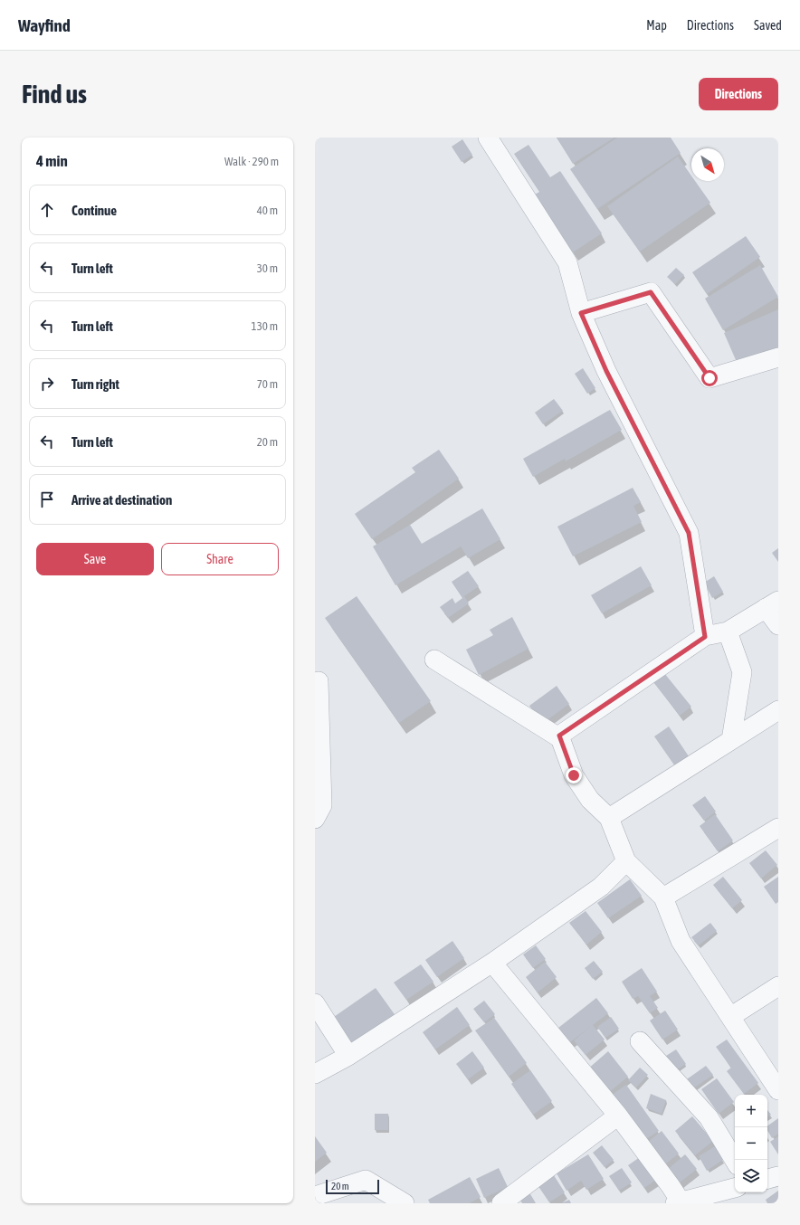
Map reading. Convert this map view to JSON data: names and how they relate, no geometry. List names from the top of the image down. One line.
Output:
{"scale_bar":"20 m","north":"bottom right","page":{"header":"Wayfind","nav":["Map","Directions","Saved"],"buttons":["Directions",["Save","Share"]],"title":"Find us","heading":["4 min","Walk · 290 m"],"list":[["Continue","40 m"],["Turn left","30 m"],["Turn left","130 m"],["Turn right","70 m"],["Turn left","20 m"],"Arrive at destination"],"map_buttons":["+","−"],"scale":"20 m"}}
